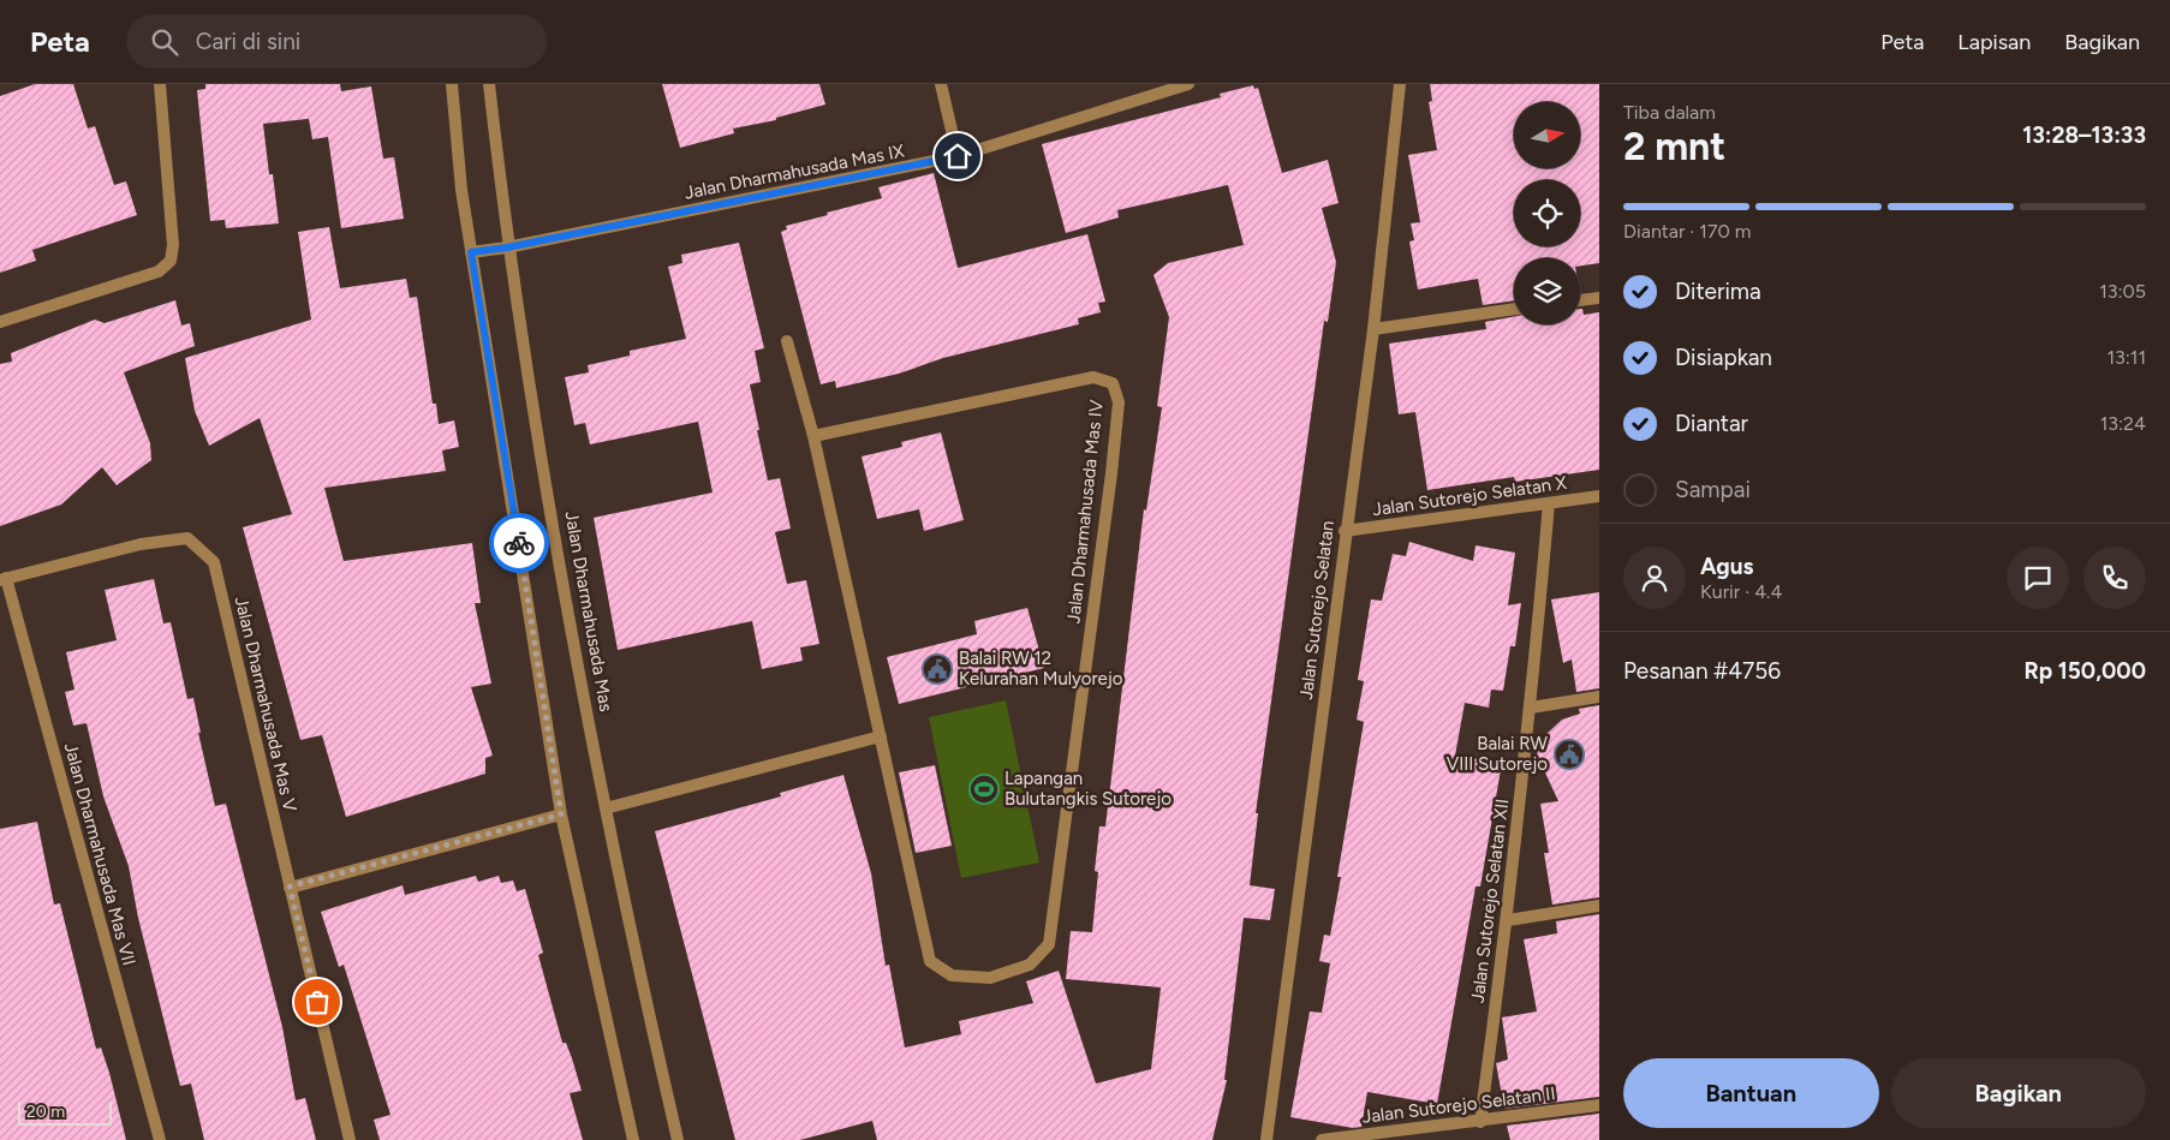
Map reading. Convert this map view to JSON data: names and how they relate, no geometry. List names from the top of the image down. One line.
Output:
{"streets":{"street":["Jalan Dharmahusada Mas IX","Jalan Sutorejo Selatan X","Jalan Dharmahusada Mas IV","Jalan Sutorejo Selatan","Jalan Dharmahusada Mas","Jalan Dharmahusada Mas V","Jalan Dharmahusada Mas VII","Jalan Sutorejo Selatan XII","Jalan Sutorejo Selatan II"]},"crossings":[["Jalan Dharmahusada Mas IX","Jalan Dharmahusada Mas"],["Jalan Sutorejo Selatan X","Jalan Sutorejo Selatan"],["Jalan Sutorejo Selatan X","Jalan Sutorejo Selatan XII"],["Jalan Dharmahusada Mas V","Jalan Dharmahusada Mas VII"],["Jalan Sutorejo Selatan XII","Jalan Sutorejo Selatan II"]],"places":{"public building":["Balai RW 12 Kelurahan Mulyorejo","Balai RW VIII Sutorejo"],"sports":["Lapangan Bulutangkis Sutorejo"]},"scale_bar":"20 m","north":"right","page":{"header":"Peta","search":"Cari di sini","nav":["Peta","Lapisan","Bagikan"],"heading":["2 mnt","Tiba dalam","13:28–13:33"],"panel":["Agus","Kurir · 4.4","Pesanan #4756","Rp 150,000"],"bar":"Diantar · 170 m","list":[["Diterima","13:05"],["Disiapkan","13:11"],["Diantar","13:24"],"Sampai"],"buttons":["Bantuan","Bagikan"],"scale":"20 m"}}
